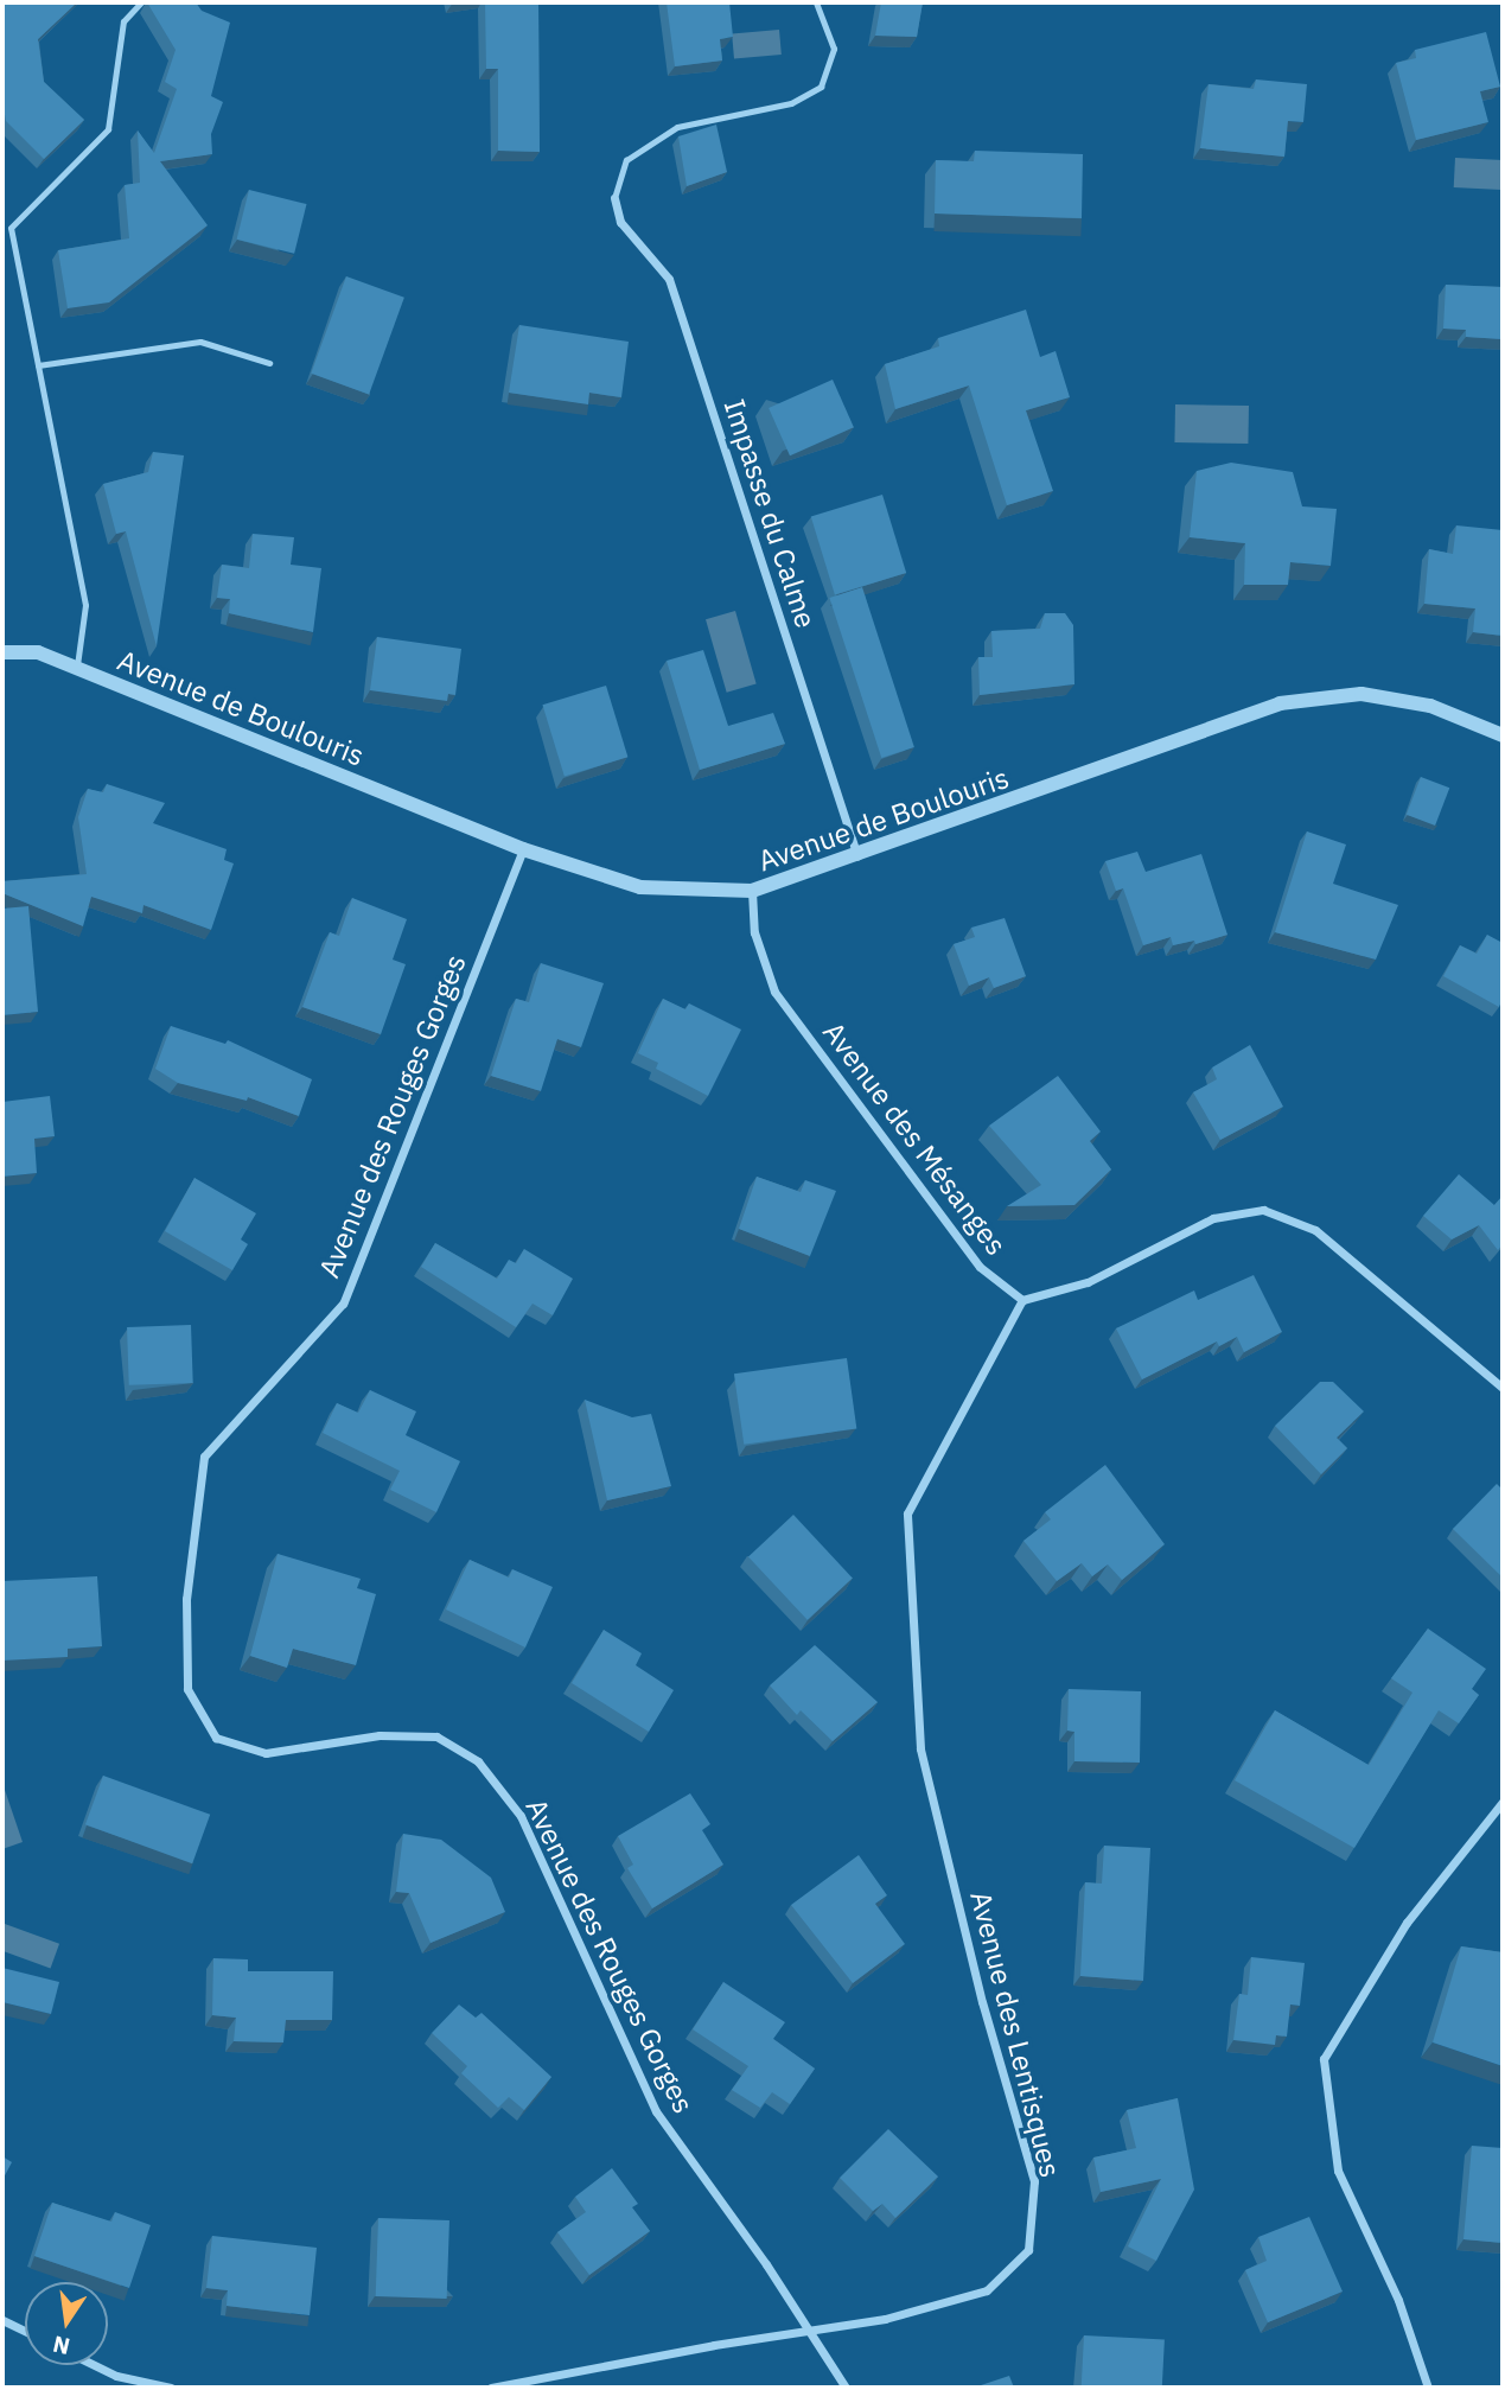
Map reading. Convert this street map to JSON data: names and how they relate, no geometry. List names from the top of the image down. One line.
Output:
{"streets":{"street":["Impasse du Calme","Avenue de Boulouris","Avenue des Rouges Gorges","Avenue des Mésanges","Avenue des Lentisques"]},"crossings":[["Impasse du Calme","Avenue de Boulouris"],["Avenue de Boulouris","Avenue des Rouges Gorges"],["Avenue de Boulouris","Avenue des Mésanges"],["Avenue des Rouges Gorges","Avenue des Lentisques"],["Avenue des Mésanges","Avenue des Lentisques"]],"north":"bottom"}
